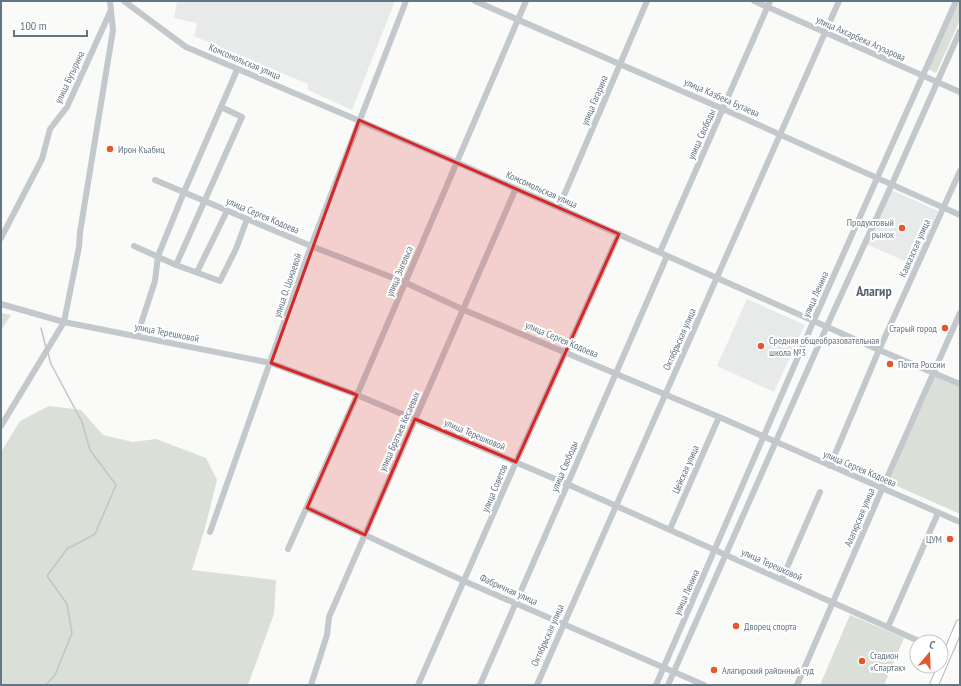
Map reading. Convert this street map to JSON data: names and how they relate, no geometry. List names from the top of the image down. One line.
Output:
{"streets":{"street":["улица Ахсарбека Агузарова","Комсомольская улица","улица Бутырина","улица Казбека Бутаева","улица Гагарина","улица Свободы","улица Сергея Кодоева","Кавказская улица","улица Энгельса","улица О. Цомаевой","улица Ленина","улица Терешковой","Октябрьская улица","улица Братьев Кесаевых","Цейская улица","улица Советов","Алагирская улица","Фабричная улица"]},"crossings":[["улица Ахсарбека Агузарова","улица Свободы"],["улица Ахсарбека Агузарова","улица Ленина"],["улица Ахсарбека Агузарова","Октябрьская улица"],["Комсомольская улица","улица Гагарина"],["Комсомольская улица","улица Свободы"],["Комсомольская улица","Кавказская улица"],["Комсомольская улица","улица Энгельса"],["Комсомольская улица","улица О. Цомаевой"],["Комсомольская улица","улица Ленина"],["Комсомольская улица","Октябрьская улица"],["Комсомольская улица","улица Братьев Кесаевых"],["Комсомольская улица","улица Советов"],["Комсомольская улица","Алагирская улица"],["улица Казбека Бутаева","улица Гагарина"],["улица Казбека Бутаева","улица Свободы"],["улица Казбека Бутаева","Кавказская улица"],["улица Казбека Бутаева","улица Энгельса"],["улица Казбека Бутаева","улица Ленина"],["улица Казбека Бутаева","Октябрьская улица"],["улица Свободы","улица Сергея Кодоева"],["улица Свободы","улица Терешковой"],["улица Свободы","Фабричная улица"],["улица Сергея Кодоева","Кавказская улица"],["улица Сергея Кодоева","улица Энгельса"],["улица Сергея Кодоева","улица О. Цомаевой"],["улица Сергея Кодоева","улица Ленина"],["улица Сергея Кодоева","Октябрьская улица"],["улица Сергея Кодоева","улица Братьев Кесаевых"],["улица Сергея Кодоева","Цейская улица"],["улица Сергея Кодоева","улица Советов"],["улица Сергея Кодоева","Алагирская улица"],["улица Энгельса","улица Терешковой"],["улица Энгельса","Фабричная улица"],["улица О. Цомаевой","улица Терешковой"],["улица Ленина","улица Терешковой"],["улица Ленина","Фабричная улица"],["улица Терешковой","Октябрьская улица"],["улица Терешковой","улица Братьев Кесаевых"],["улица Терешковой","Цейская улица"],["улица Терешковой","улица Советов"],["улица Терешковой","Алагирская улица"],["Октябрьская улица","Фабричная улица"],["улица Братьев Кесаевых","Фабричная улица"],["улица Советов","Фабричная улица"]],"districts":["Алагир"],"places":["Ирон Къабиц","Продуктовый рынок","Старый город","Средняя общеобразовательная школа №3","Почта России","ЦУМ","Дворец спорта","Стадион «Спартак»","Алагирский районный суд"],"scale_bar":"100 m","north":"top"}
